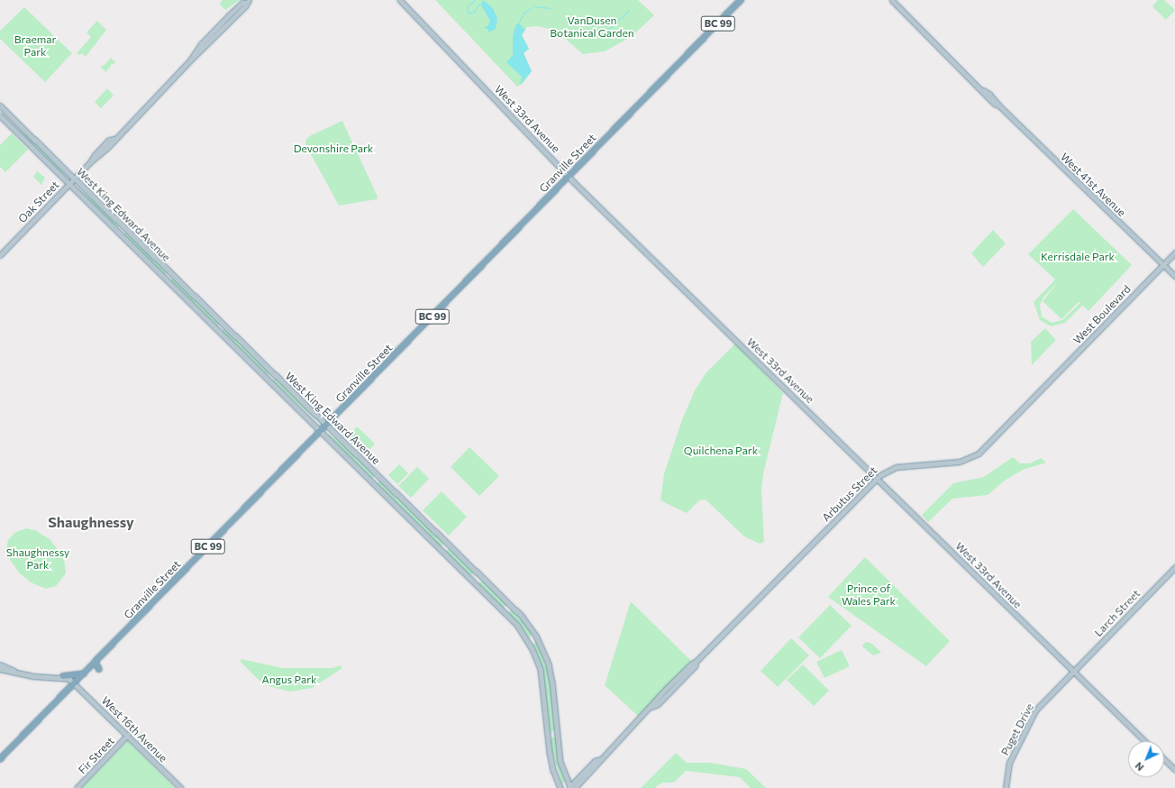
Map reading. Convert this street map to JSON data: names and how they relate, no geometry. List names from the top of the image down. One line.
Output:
{"streets":{"highway":["BC 99","Granville Street"],"main road":["West 33rd Avenue","West 41st Avenue","Oak Street","West King Edward Avenue","West Boulevard","Arbutus Street","Larch Street","West 16th Avenue","Puget Drive","Fir Street"]},"crossings":[["West 33rd Avenue","Granville Street"],["West 33rd Avenue","Arbutus Street"],["West 33rd Avenue","Larch Street"],["West 33rd Avenue","Puget Drive"],["Granville Street","West King Edward Avenue"],["Granville Street","West 16th Avenue"],["West 41st Avenue","West Boulevard"],["Oak Street","West King Edward Avenue"],["West King Edward Avenue","Arbutus Street"],["West Boulevard","Arbutus Street"],["Larch Street","Puget Drive"],["West 16th Avenue","Fir Street"]],"districts":["Shaughnessy"],"parks":["VanDusen Botanical Garden","Braemar Park","Devonshire Park","Kerrisdale Park","Quilchena Park","Shaughnessy Park","Prince of Wales Park","Angus Park"],"north":"bottom left"}
